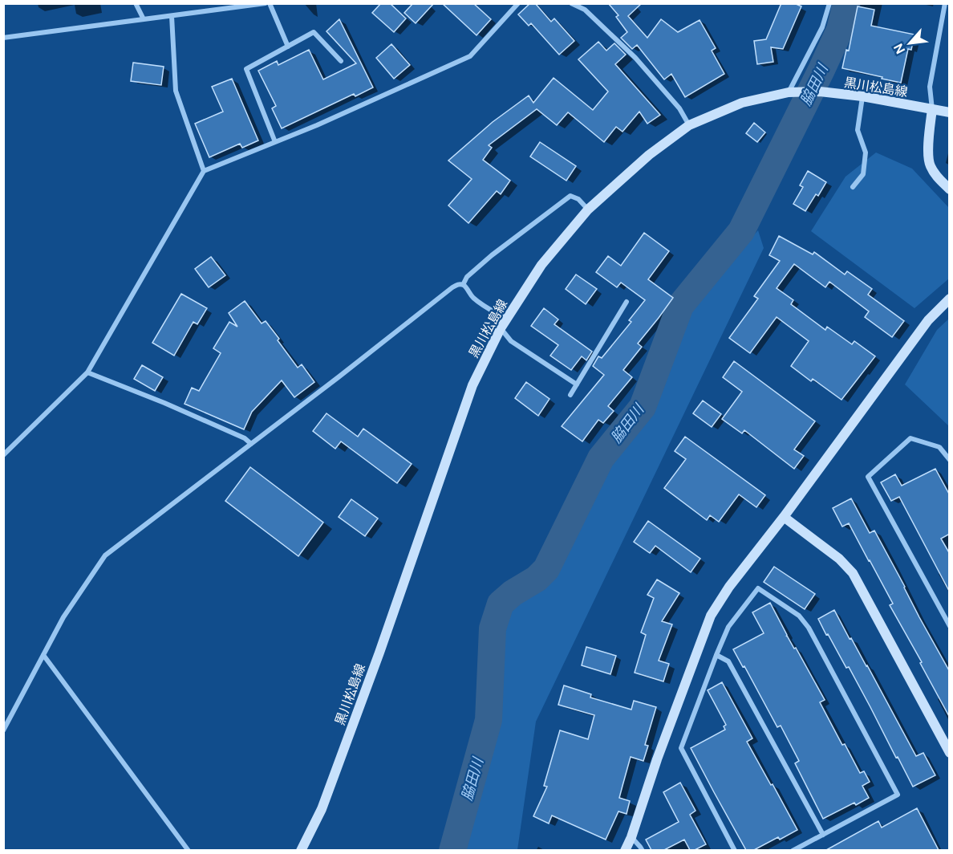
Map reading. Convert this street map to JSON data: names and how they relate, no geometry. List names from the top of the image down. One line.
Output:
{"streets":{"main road":["黒川松島線"]},"water":["脇田川"],"north":"bottom left"}
